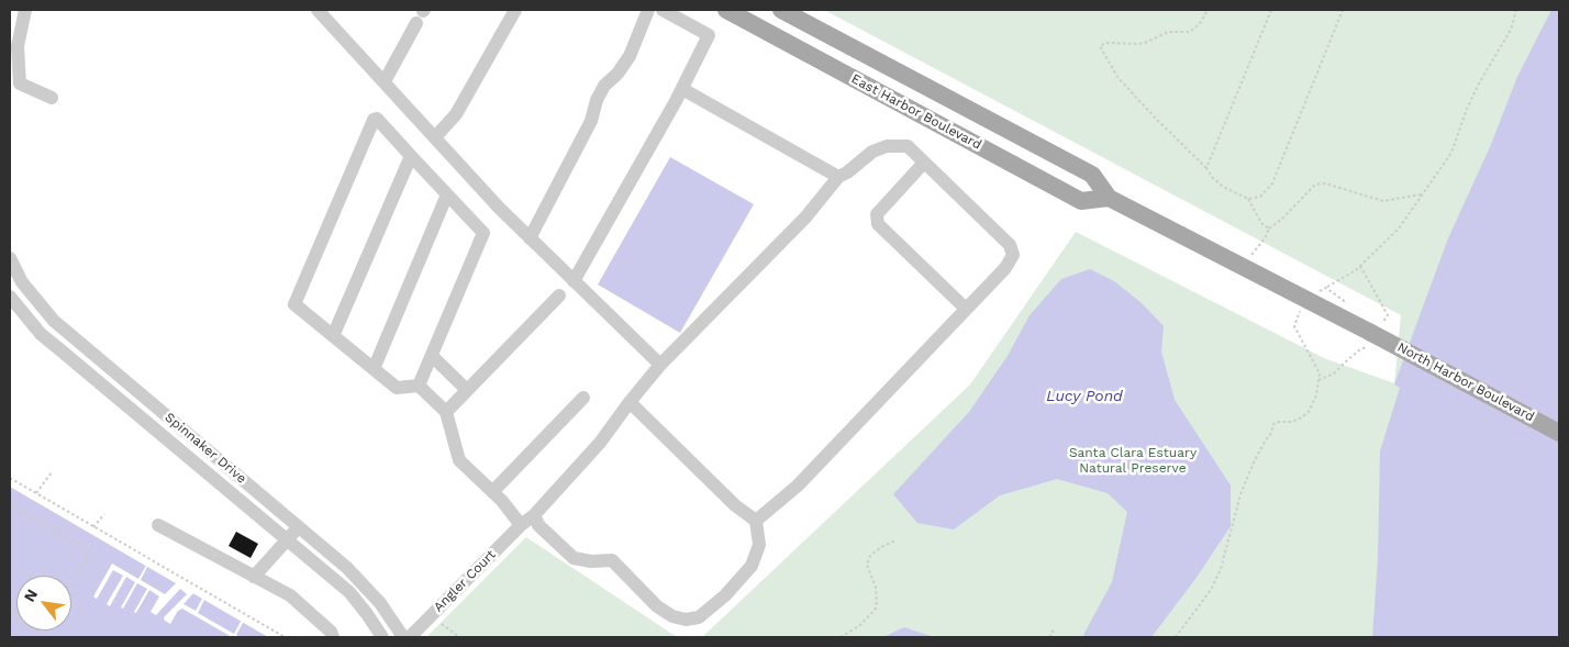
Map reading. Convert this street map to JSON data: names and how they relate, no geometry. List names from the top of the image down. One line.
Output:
{"streets":{"main road":["East Harbor Boulevard","North Harbor Boulevard"],"street":["Spinnaker Drive","Angler Court"]},"crossings":[["East Harbor Boulevard","North Harbor Boulevard"]],"water":["Lucy Pond"],"parks":["Santa Clara Estuary Natural Preserve"],"north":"top left"}
